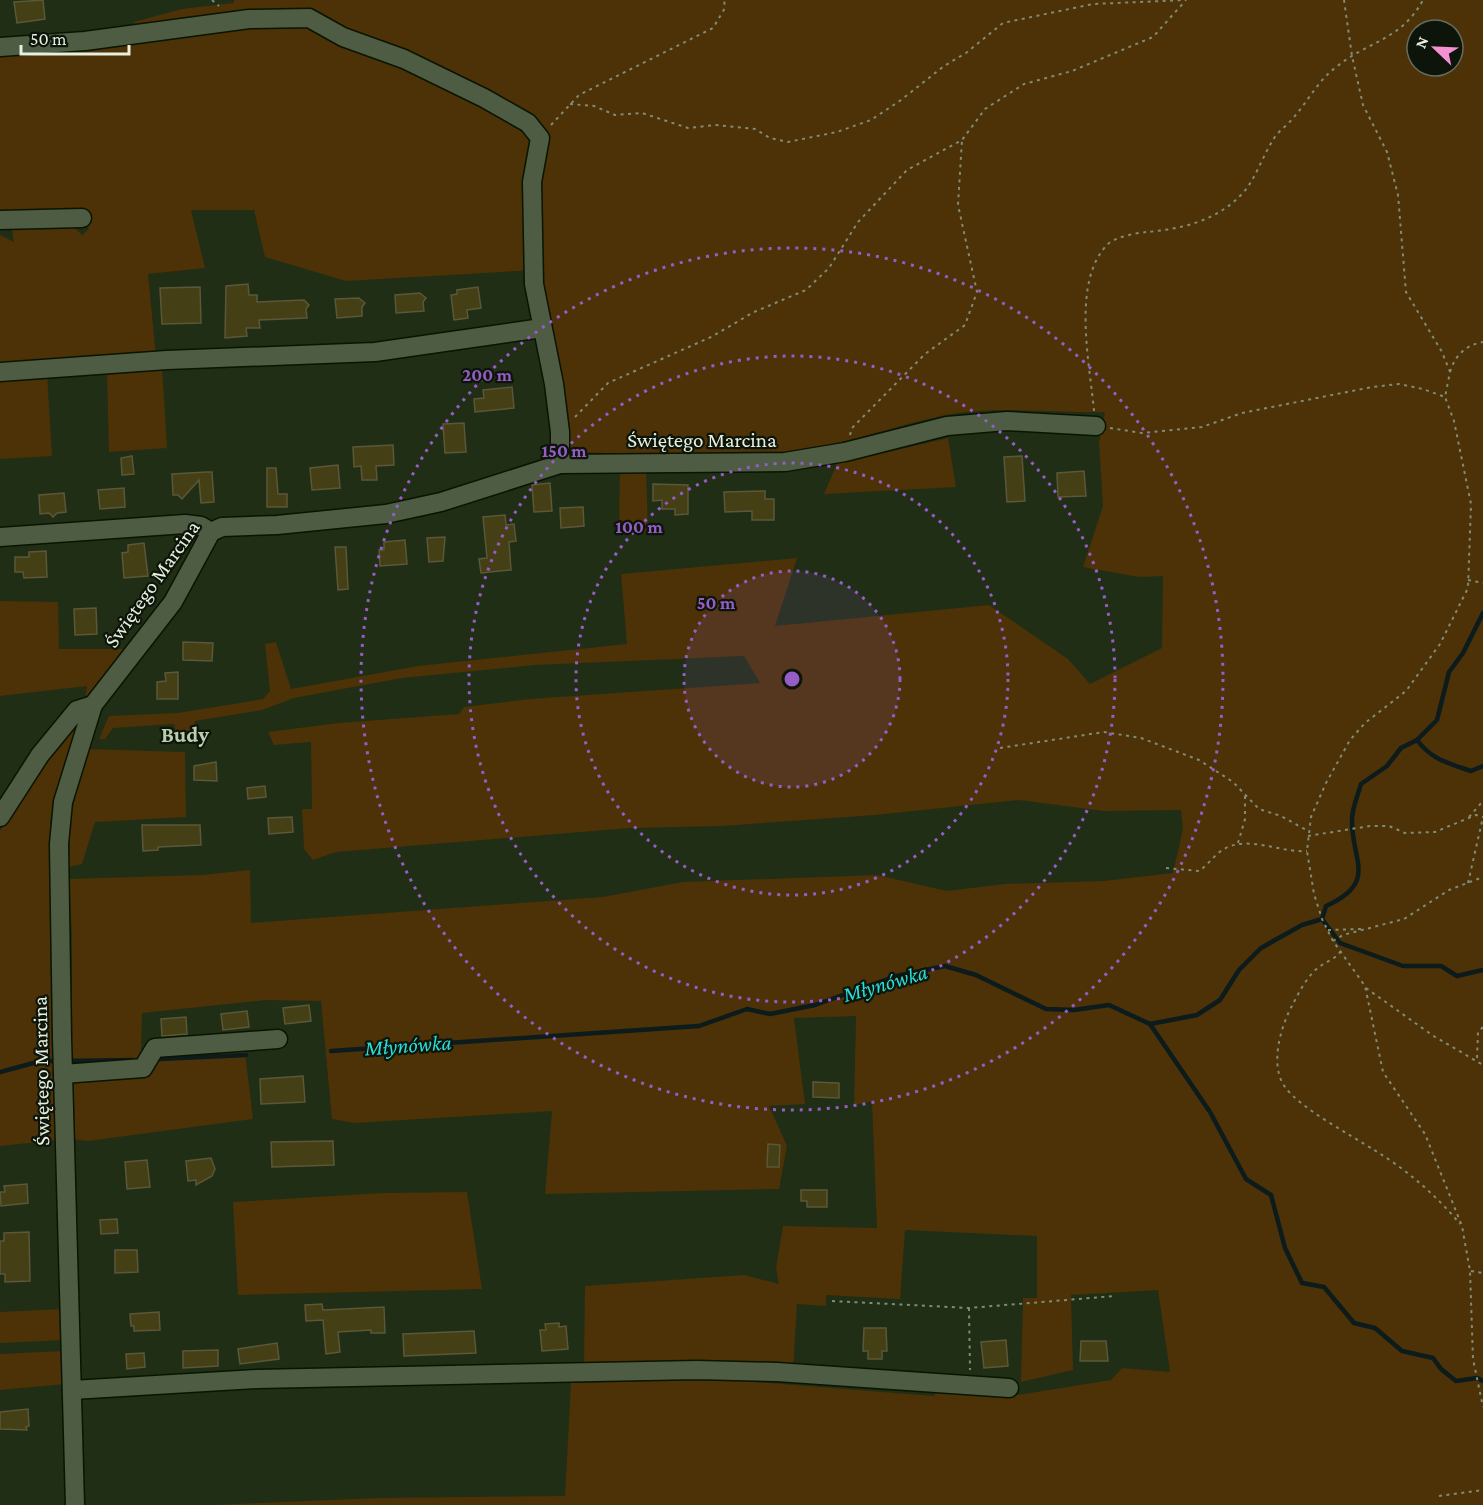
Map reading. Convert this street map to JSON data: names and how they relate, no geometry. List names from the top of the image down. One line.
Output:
{"streets":{"street":["Świętego Marcina"]},"districts":["Budy"],"water":["Młynówka"],"scale_bar":"50 m","north":"top left","rings":["200 m","150 m","100 m","50 m"]}
